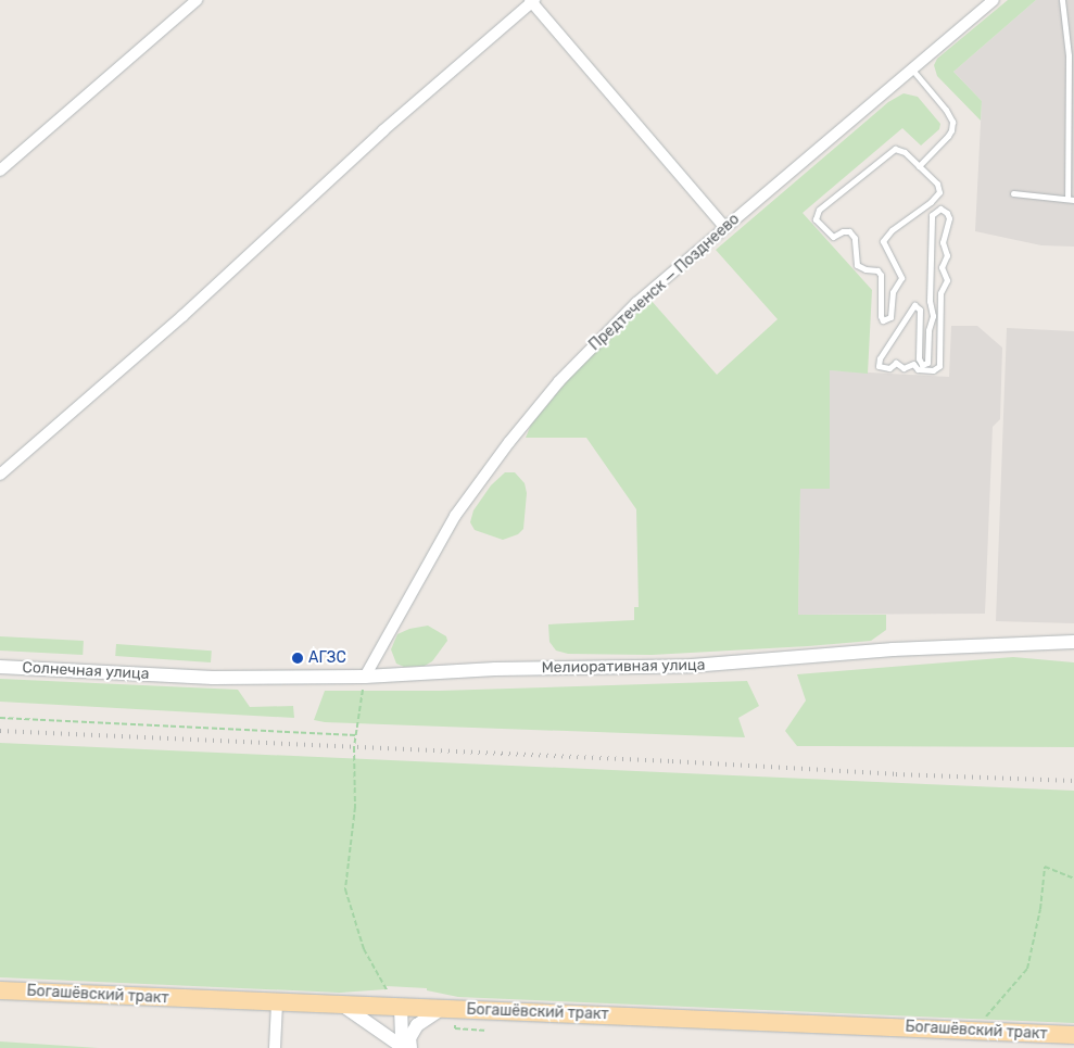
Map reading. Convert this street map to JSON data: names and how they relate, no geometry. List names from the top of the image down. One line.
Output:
{"streets":{"main road":["Богашёвский тракт"],"street":["Предтеченск — Позднеево","Мелиоративная улица","Солнечная улица"]},"crossings":[["Предтеченск — Позднеево","Мелиоративная улица"],["Мелиоративная улица","Солнечная улица"]],"places":["АГЗС"]}
